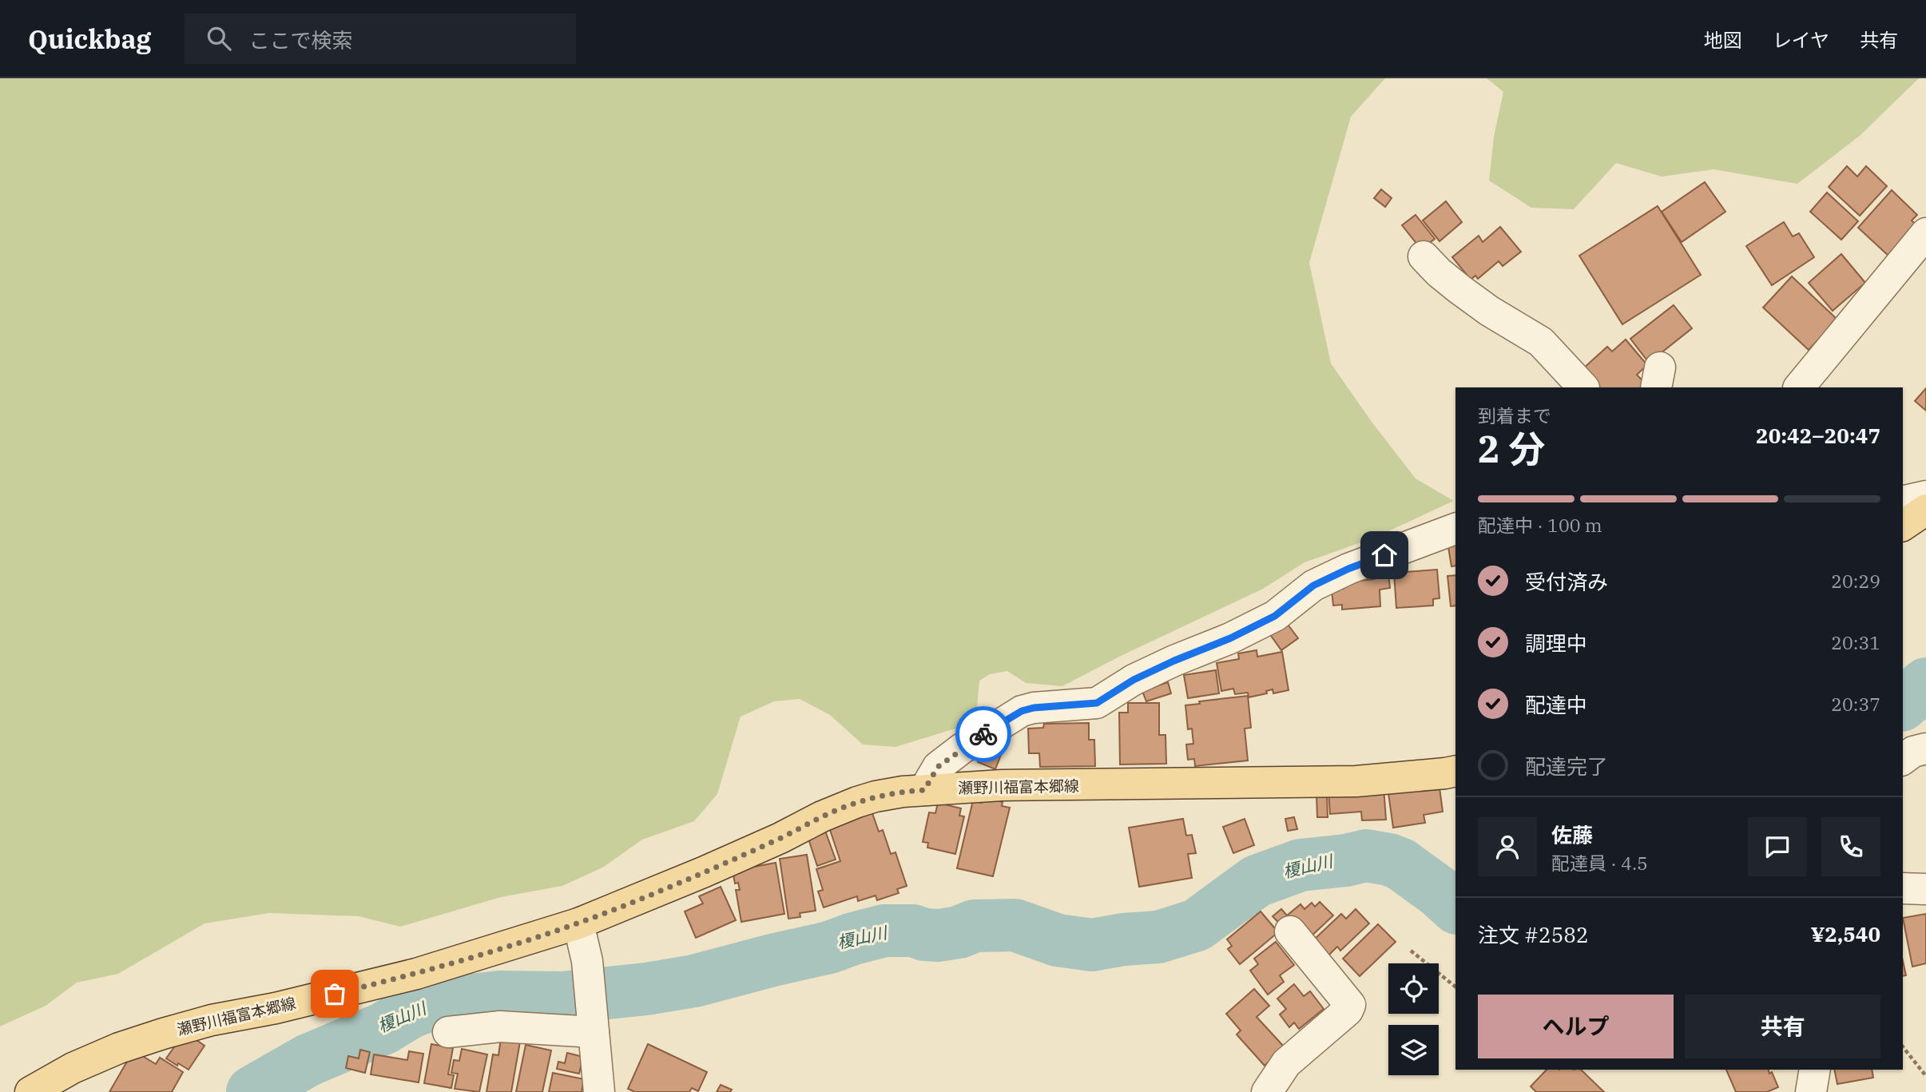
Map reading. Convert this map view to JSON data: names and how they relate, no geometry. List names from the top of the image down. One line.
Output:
{"streets":{"main road":["瀬野川福富本郷線"]},"water":["榎山川"],"page":{"header":"Quickbag","search":"ここで検索","nav":["地図","レイヤ","共有"],"heading":["2 分","到着まで","20:42–20:47"],"panel":["佐藤","配達員 · 4.5","注文 #2582","¥2,540"],"bar":"配達中 · 100 m","list":[["受付済み","20:29"],["調理中","20:31"],["配達中","20:37"],"配達完了"],"buttons":["ヘルプ","共有"]}}
